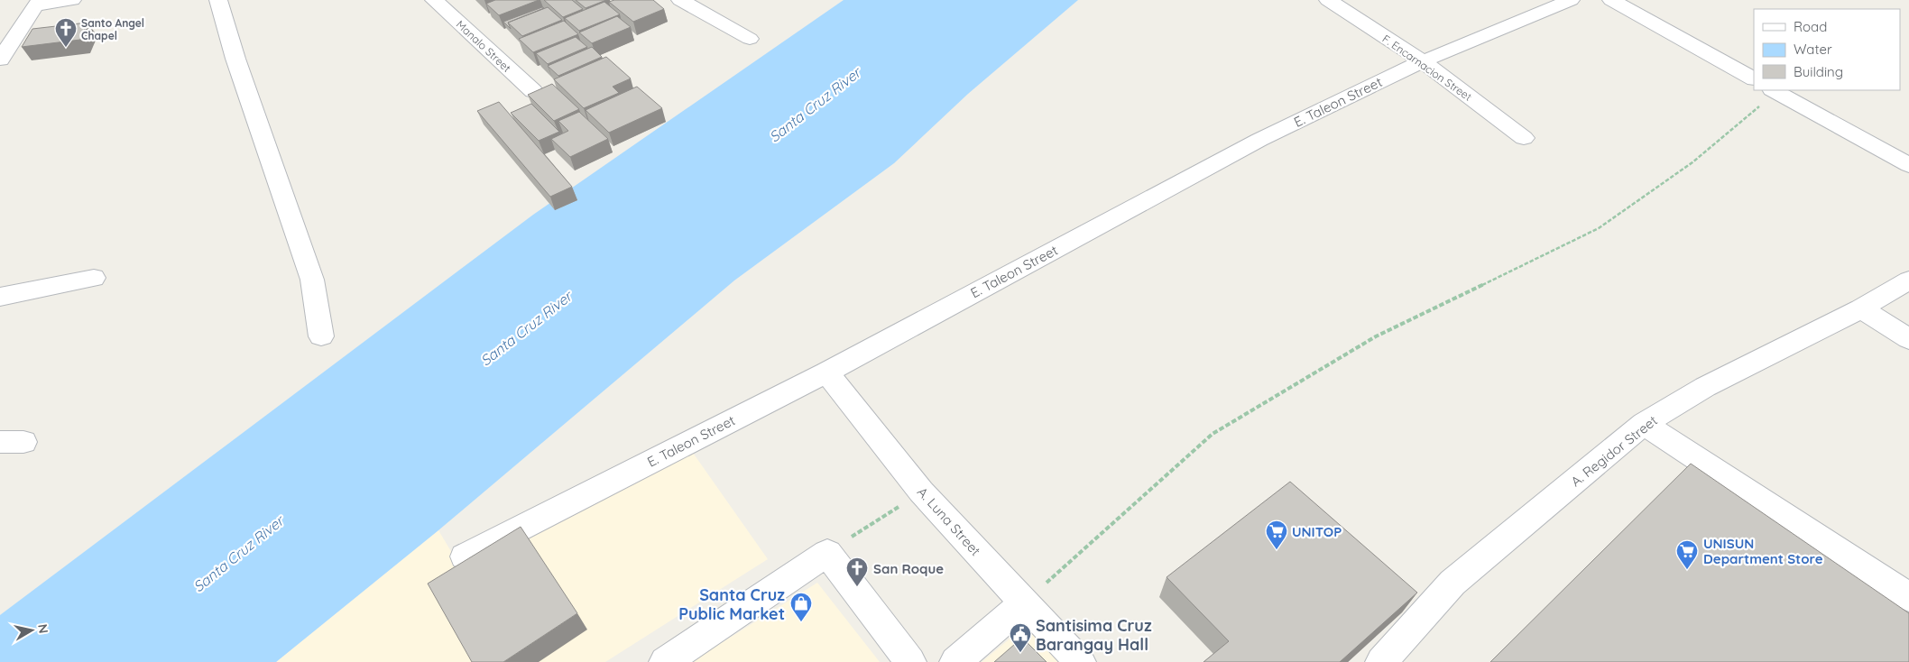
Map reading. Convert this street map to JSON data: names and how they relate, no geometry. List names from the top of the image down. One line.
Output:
{"streets":{"street":["Manalo Street","F. Encarnacion Street","E. Taleon Street","A. Regidor Street","A. Luna Street"]},"crossings":[["F. Encarnacion Street","E. Taleon Street"],["E. Taleon Street","A. Luna Street"]],"water":["Santa Cruz River"],"places":{"church":["Santo Angel Chapel","San Roque"],"supermarket":["UNITOP","UNISUN Department Store"],"shop":["Santa Cruz Public Market"],"public building":["Santisima Cruz Barangay Hall"]},"legend":["Road","Water","Building"],"north":"right"}
